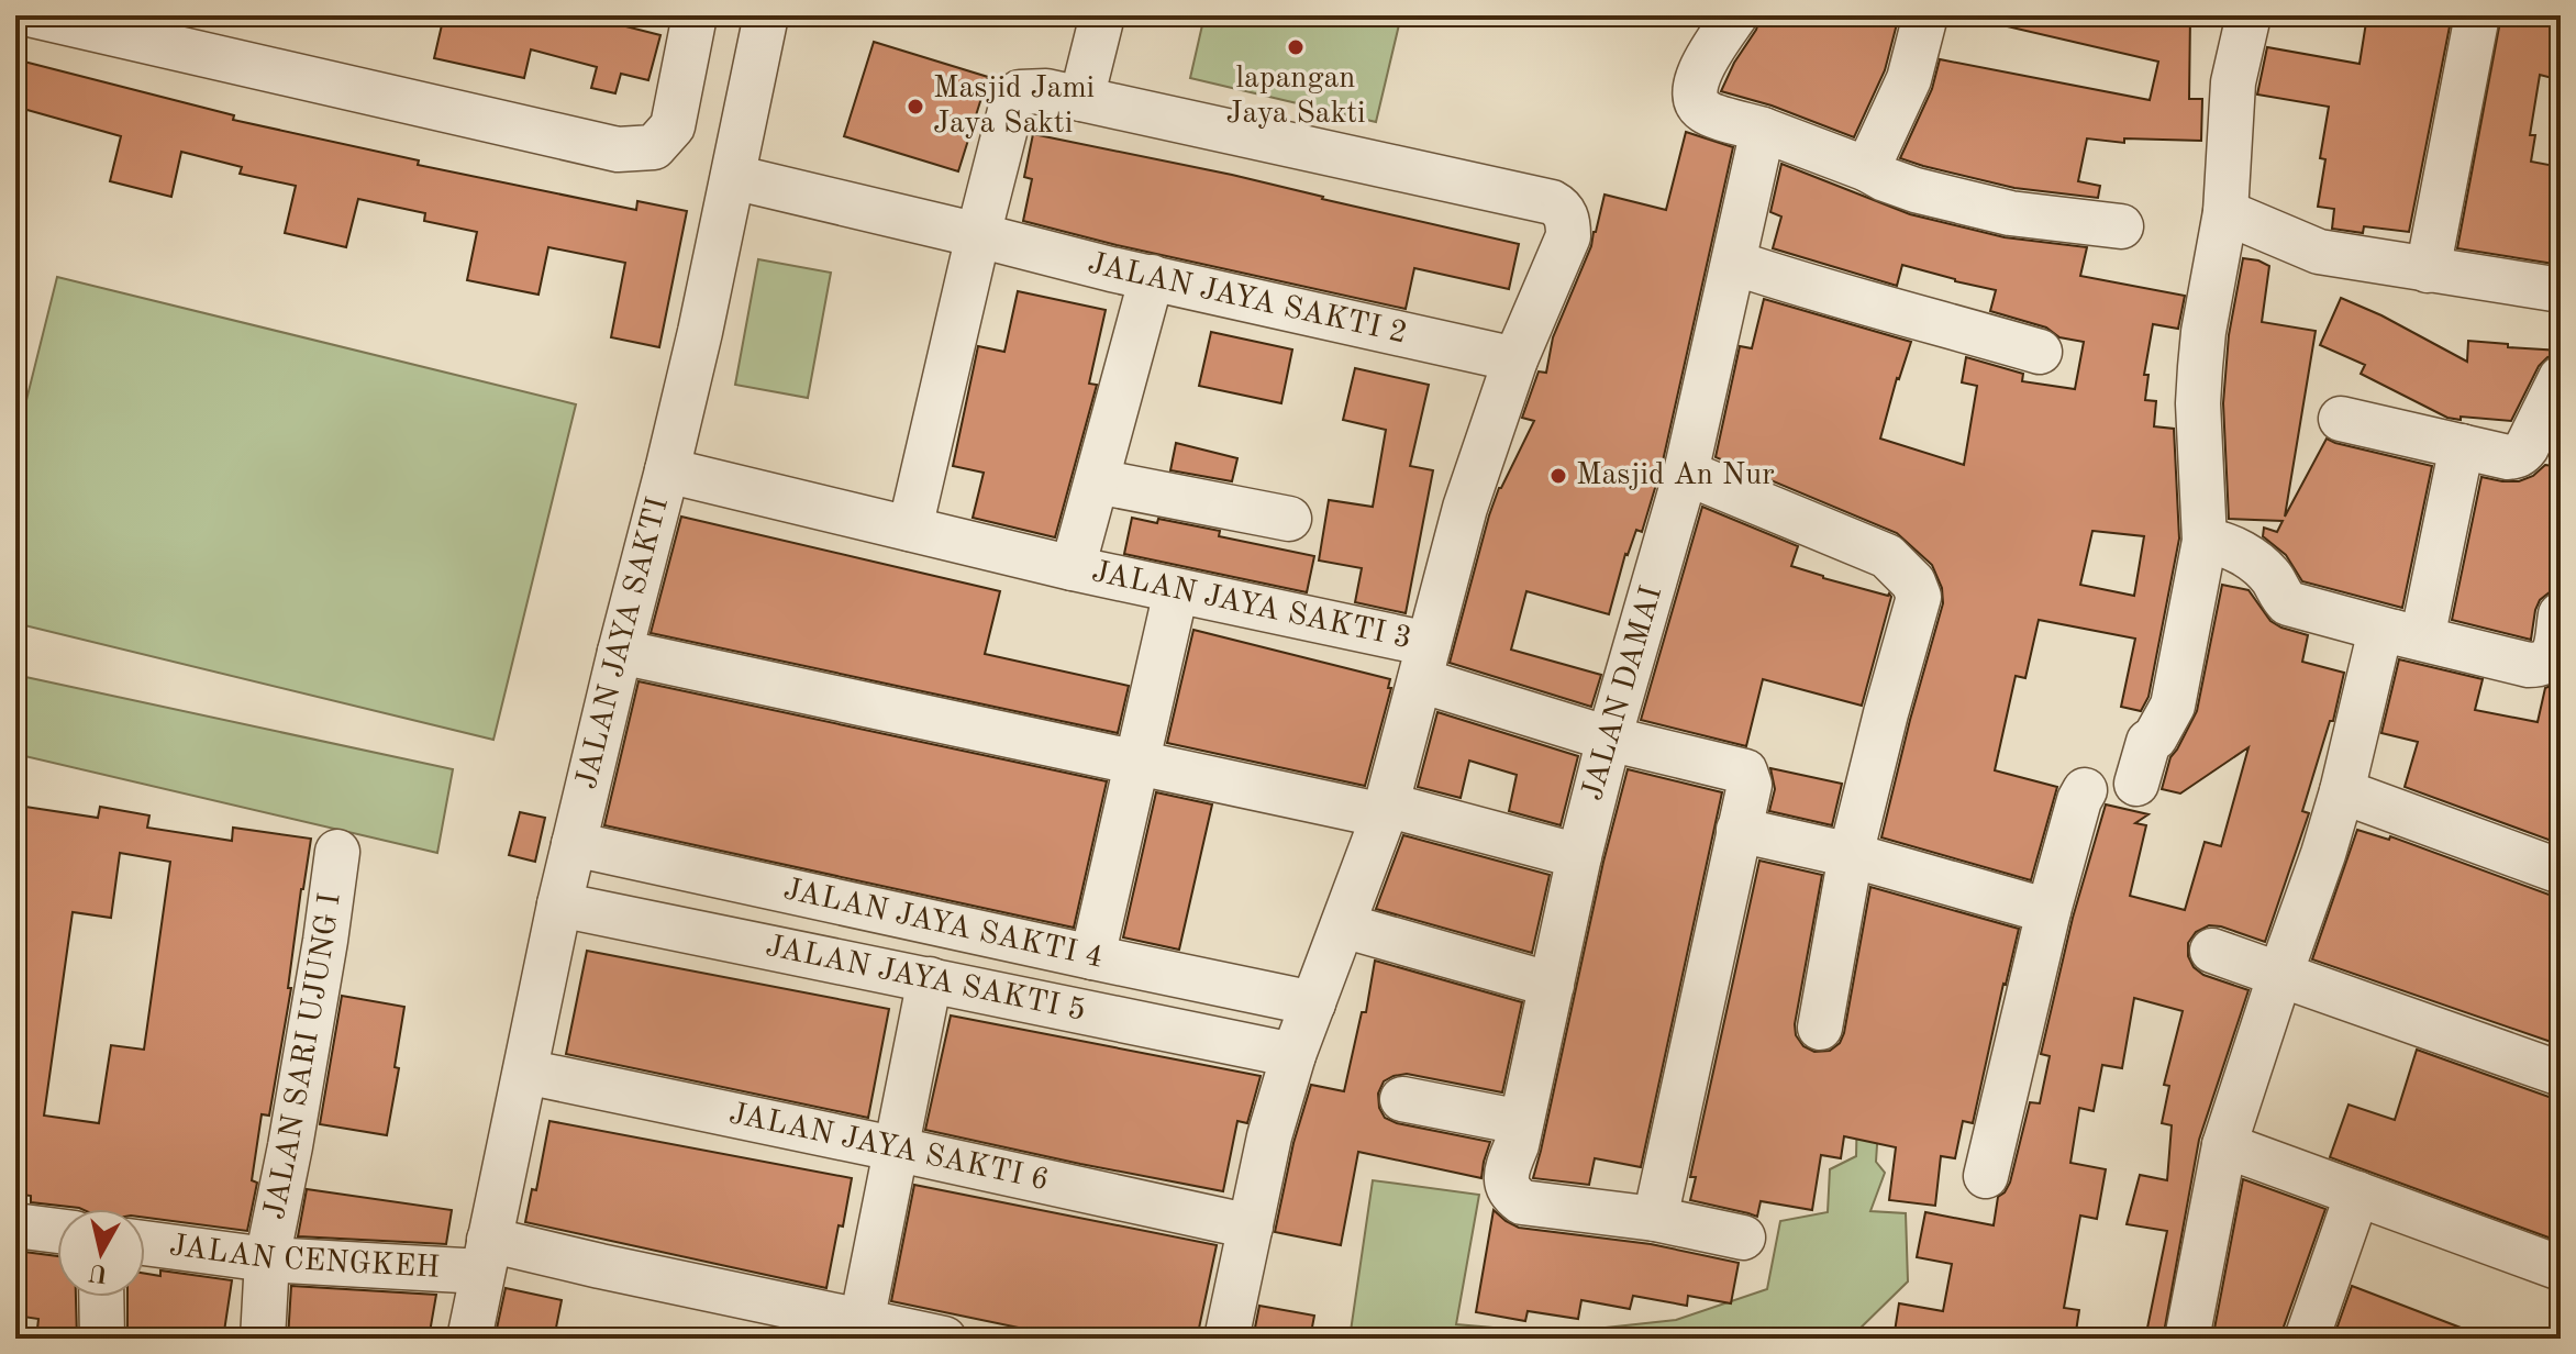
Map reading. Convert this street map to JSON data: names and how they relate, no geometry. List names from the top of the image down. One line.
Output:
{"streets":{"street":["JALAN JAYA SAKTI 2","JALAN JAYA SAKTI 3","JALAN JAYA SAKTI","JALAN DAMAI","JALAN JAYA SAKTI 4","JALAN JAYA SAKTI 5","JALAN SARI UJUNG I","JALAN JAYA SAKTI 6","JALAN CENGKEH"]},"crossings":[["JALAN JAYA SAKTI 2","JALAN JAYA SAKTI 3"],["JALAN JAYA SAKTI 2","JALAN JAYA SAKTI"],["JALAN JAYA SAKTI 3","JALAN JAYA SAKTI"],["JALAN JAYA SAKTI 3","JALAN DAMAI"],["JALAN JAYA SAKTI","JALAN JAYA SAKTI 4"],["JALAN JAYA SAKTI","JALAN JAYA SAKTI 5"],["JALAN JAYA SAKTI","JALAN JAYA SAKTI 6"],["JALAN JAYA SAKTI","JALAN CENGKEH"],["JALAN SARI UJUNG I","JALAN CENGKEH"]],"places":["lapangan Jaya Sakti","Masjid Jami Jaya Sakti","Masjid An Nur"],"north":"bottom"}
